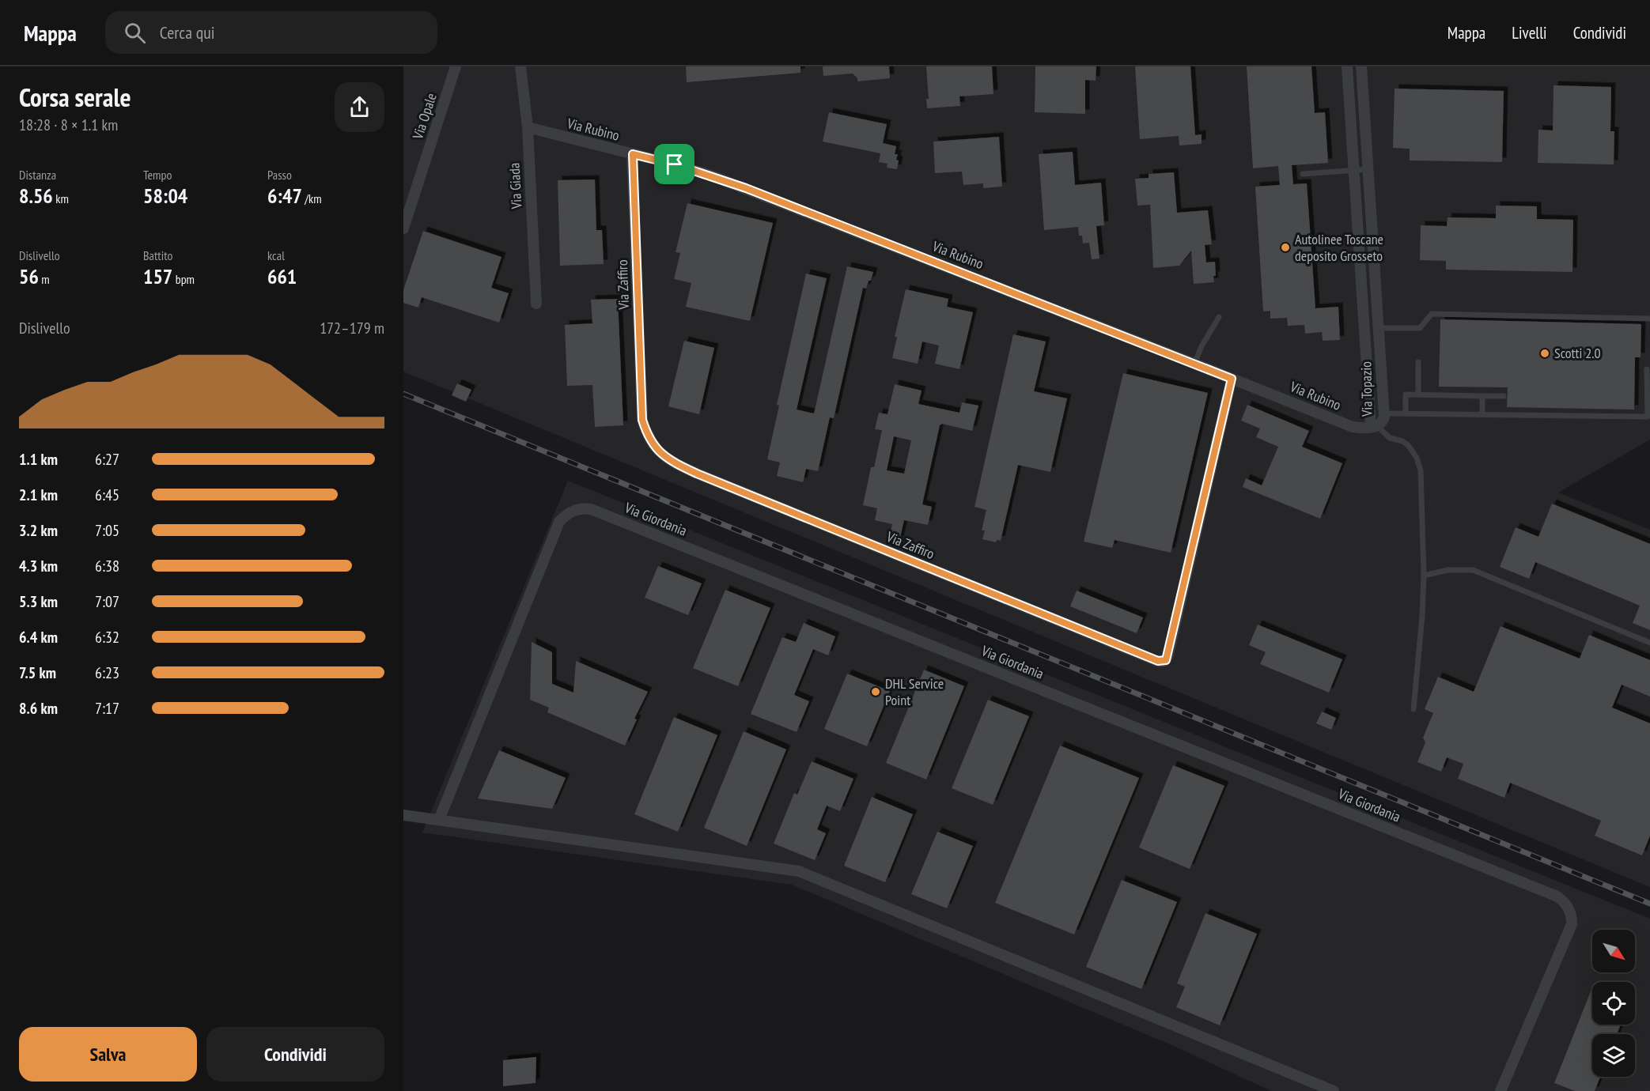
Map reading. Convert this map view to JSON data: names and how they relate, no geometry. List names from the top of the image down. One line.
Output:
{"streets":{"street":["Via Opale","Via Rubino","Via Giada","Via Zaffiro","Via Topazio","Via Giordania"]},"crossings":[["Via Rubino","Via Giada"],["Via Rubino","Via Zaffiro"],["Via Rubino","Via Topazio"]],"places":["Autolinee Toscane deposito Grosseto","Scotti 2.0","DHL Service Point"],"north":"bottom right","page":{"header":"Mappa","search":"Cerca qui","nav":["Mappa","Livelli","Condividi"],"heading":["Corsa serale","18:28 · 8 × 1.1 km"],"stats":[["Distanza","8.56 km"],["Tempo","58:04"],["Passo","6:47 /km"],["Dislivello","56 m"],["Battito","157 bpm"],["kcal","661"]],"chart":["Dislivello","172–179 m"],"list":[{"name":"1.1 km","note":"6:27"},{"name":"2.1 km","note":"6:45"},{"name":"3.2 km","note":"7:05"},{"name":"4.3 km","note":"6:38"},{"name":"5.3 km","note":"7:07"},{"name":"6.4 km","note":"6:32"},{"name":"7.5 km","note":"6:23"},{"name":"8.6 km","note":"7:17"}],"buttons":["Salva","Condividi"]}}
